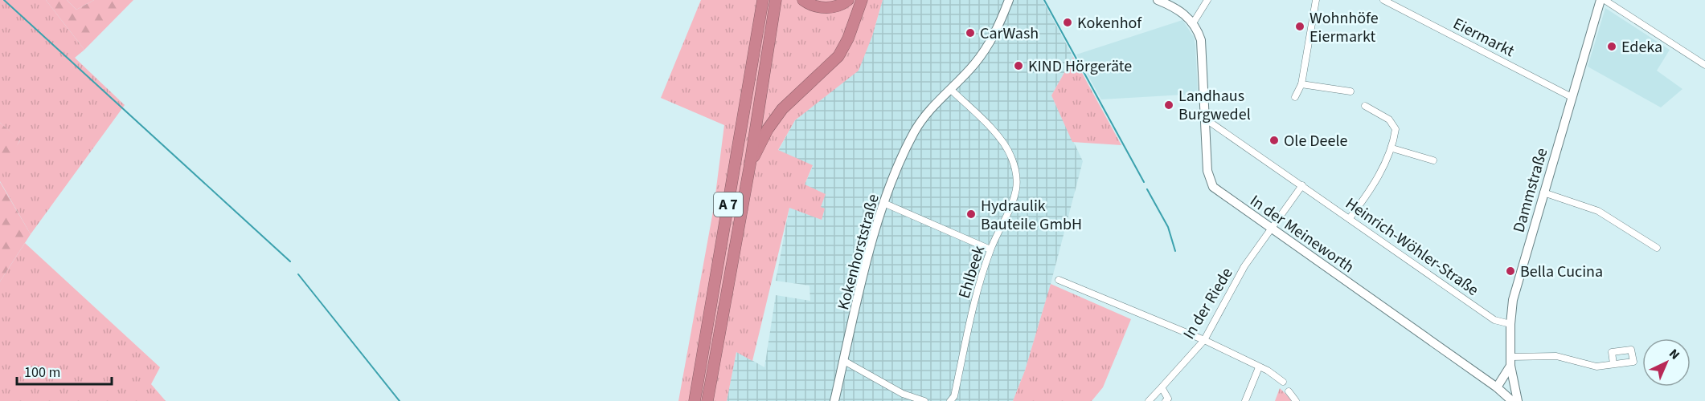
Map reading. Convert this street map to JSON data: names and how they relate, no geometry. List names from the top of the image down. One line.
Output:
{"streets":{"highway":["A 7"],"main road":["Dammstraße","In der Meineworth","Kokenhorststraße"],"street":["Eiermarkt","Heinrich-Wöhler-Straße","Ehlbeek","In der Riede"]},"crossings":[["Eiermarkt","Dammstraße"],["Dammstraße","Heinrich-Wöhler-Straße"],["In der Meineworth","Heinrich-Wöhler-Straße"],["In der Meineworth","In der Riede"],["Kokenhorststraße","Ehlbeek"]],"places":["Kokenhof","Wohnhöfe Eiermarkt","CarWash","Edeka","KIND Hörgeräte","Landhaus Burgwedel","Ole Deele","Hydraulik Bauteile GmbH","Bella Cucina"],"scale_bar":"100 m","north":"top right"}
